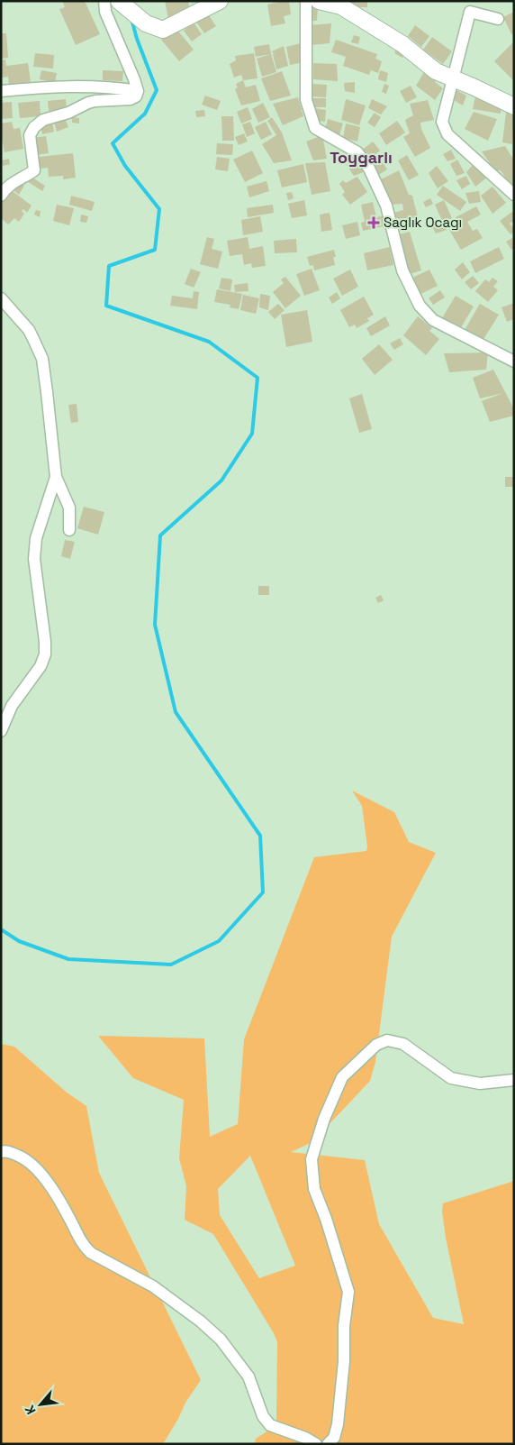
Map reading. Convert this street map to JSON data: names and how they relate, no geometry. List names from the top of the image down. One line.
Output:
{"districts":["Toygarlı"],"places":{"health":["Saglık Ocagı"]},"north":"bottom left"}
